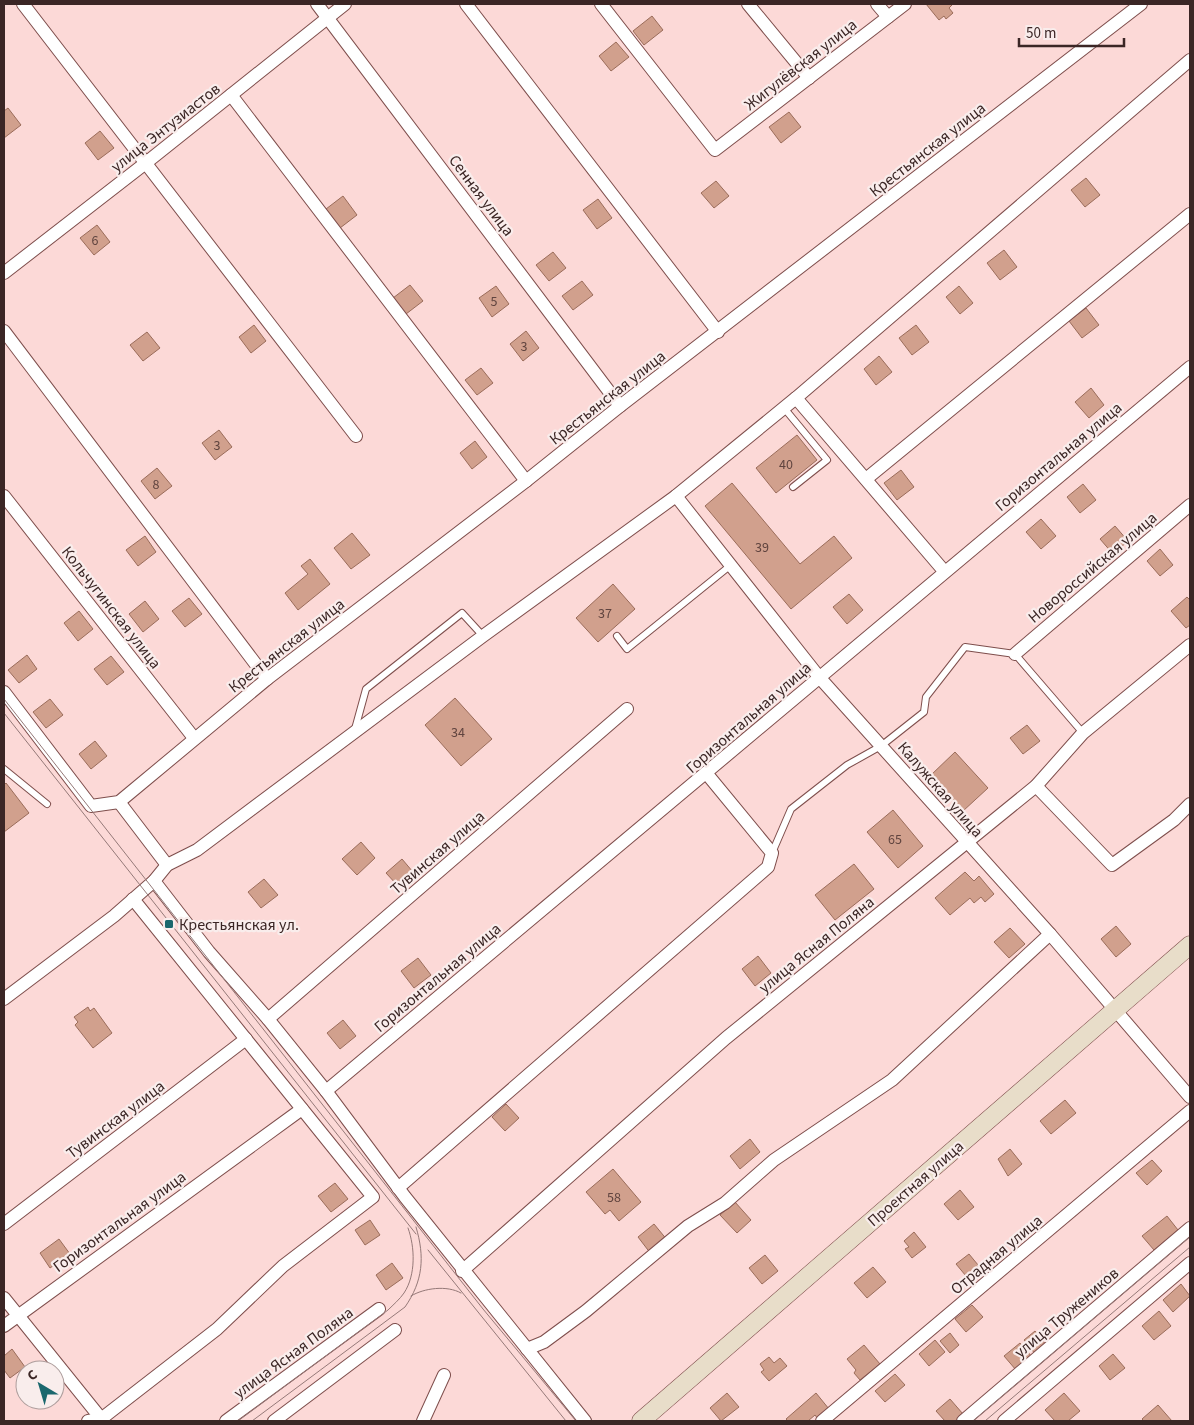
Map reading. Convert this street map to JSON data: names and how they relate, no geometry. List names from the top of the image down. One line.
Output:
{"streets":{"main road":["Проектная улица"],"street":["Жигулёвская улица","улица Энтузиастов","Крестьянская улица","Сенная улица","Горизонтальная улица","Новороссийская улица","Кольчугинская улица","Калужская улица","Тувинская улица","улица Ясная Поляна","Отрадная улица","улица Тружеников"]},"crossings":[["улица Энтузиастов","Сенная улица"],["Крестьянская улица","Сенная улица"],["Крестьянская улица","Кольчугинская улица"],["Горизонтальная улица","Калужская улица"],["Калужская улица","улица Ясная Поляна"],["Калужская улица","Проектная улица"]],"places":{"transit":["Крестьянская ул."]},"house_numbers":["6","5","3","3","40","8","39","37","34","65","58"],"scale_bar":"50 m","north":"top left"}
